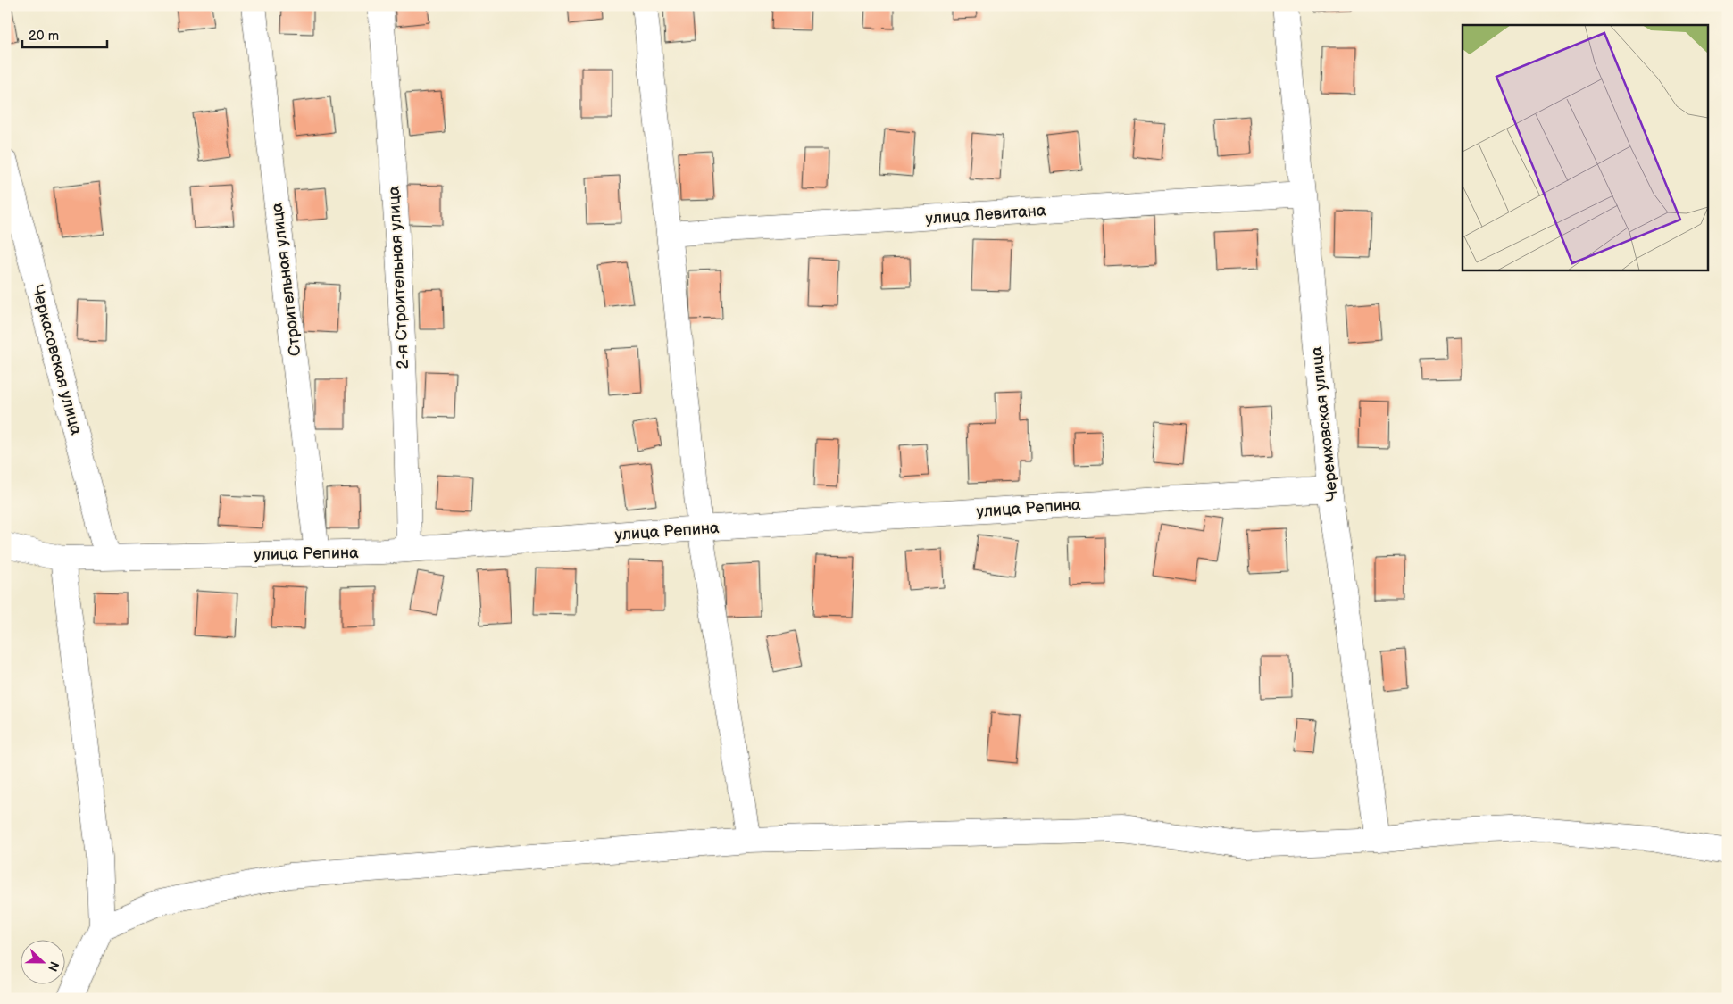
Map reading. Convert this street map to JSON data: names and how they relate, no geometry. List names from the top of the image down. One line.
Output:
{"streets":{"street":["улица Левитана","2-я Строительная улица","Строительная улица","Черкасовская улица","Черемховская улица","улица Репина"]},"crossings":[["улица Левитана","Черемховская улица"],["2-я Строительная улица","улица Репина"],["Строительная улица","улица Репина"],["Черкасовская улица","улица Репина"],["Черемховская улица","улица Репина"]],"scale_bar":"20 m","north":"right"}
